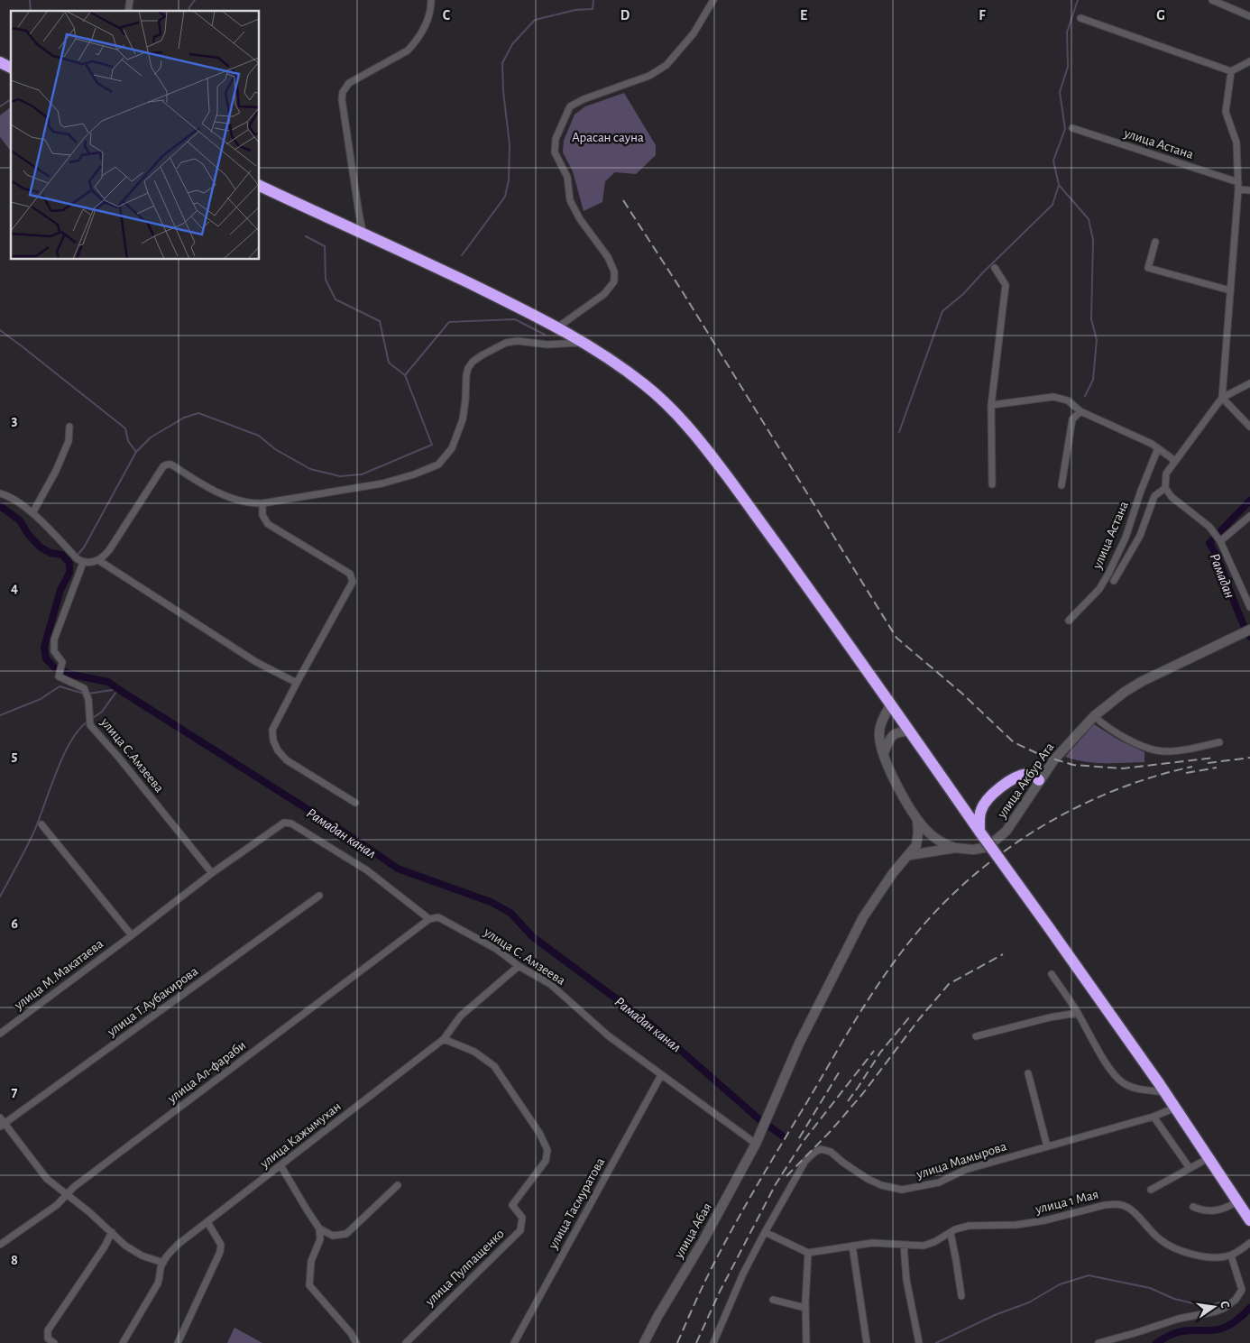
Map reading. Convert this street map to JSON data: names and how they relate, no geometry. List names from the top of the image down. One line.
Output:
{"streets":{"main road":["улица Акбур Ата","улица Абая"],"street":["улица Астана","улица С.Амзеева","улица С. Амзеева","улица М.Макатаева","улица Т.Аубакирова","улица Ал-фараби","улица Кажымухан","улица Мамырова","улица 1 Мая","улица Тасмуратова","улица Пулпащенко"]},"crossings":[["улица С.Амзеева","улица С. Амзеева"],["улица С.Амзеева","улица М.Макатаева"],["улица С. Амзеева","улица М.Макатаева"],["улица С. Амзеева","улица Ал-фараби"],["улица С. Амзеева","улица Кажымухан"],["улица С. Амзеева","улица Тасмуратова"],["улица С. Амзеева","улица Абая"],["улица Кажымухан","улица Пулпащенко"]],"water":["Рамадан","Рамадан канал"],"parks":["Арасан сауна"],"north":"right","grid":{"columns":["C","D","E","F","G"],"rows":["3","4","5","6","7","8"]}}
